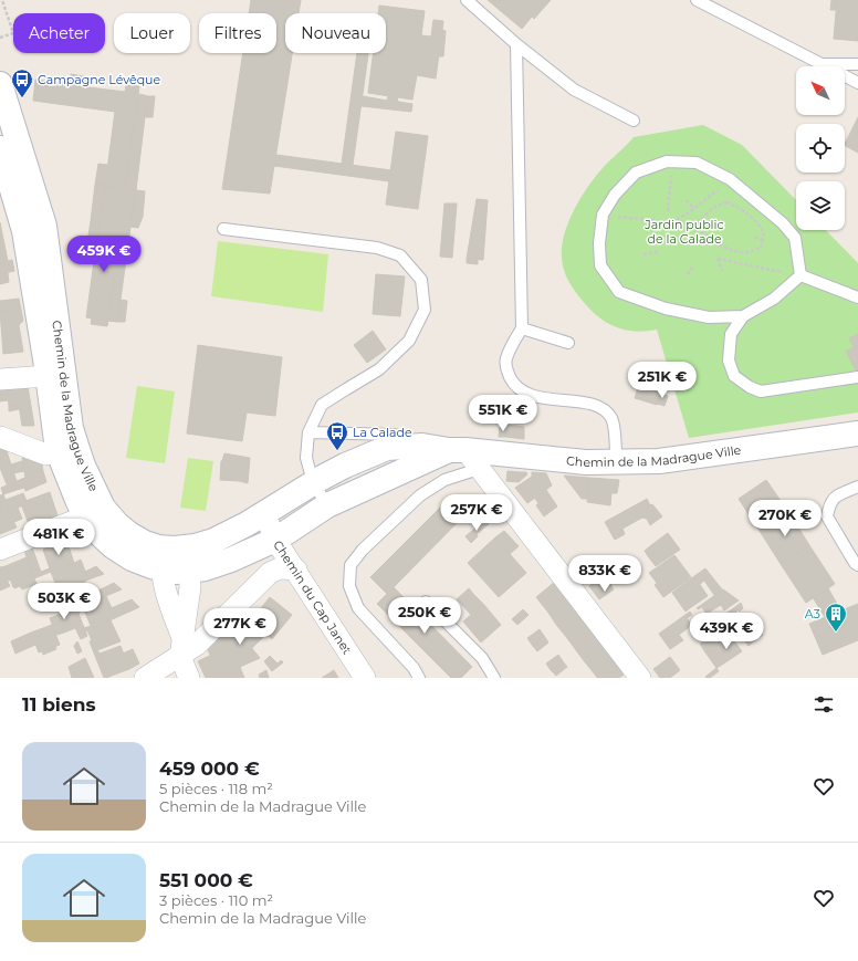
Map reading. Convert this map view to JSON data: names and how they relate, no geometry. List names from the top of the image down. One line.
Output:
{"streets":{"street":["Chemin de la Madrague Ville","Chemin du Cap Janet"]},"crossings":[["Chemin de la Madrague Ville","Chemin du Cap Janet"]],"parks":["Jardin public de la Calade"],"places":{"bus stop":["Campagne Lévêque","La Calade"],"building":["A3"]},"north":"top left","page":{"chip":["Acheter","Louer","Filtres","Nouveau"],"price":["459K €","251K €","551K €","257K €","270K €","481K €","833K €","503K €","250K €","277K €","439K €"],"heading":"11 biens","list":[{"name":"459 000 €","note":"5 pièces · 118 m² · Chemin de la Madrague Ville"},{"name":"551 000 €","note":"3 pièces · 110 m² · Chemin de la Madrague Ville"}]}}
